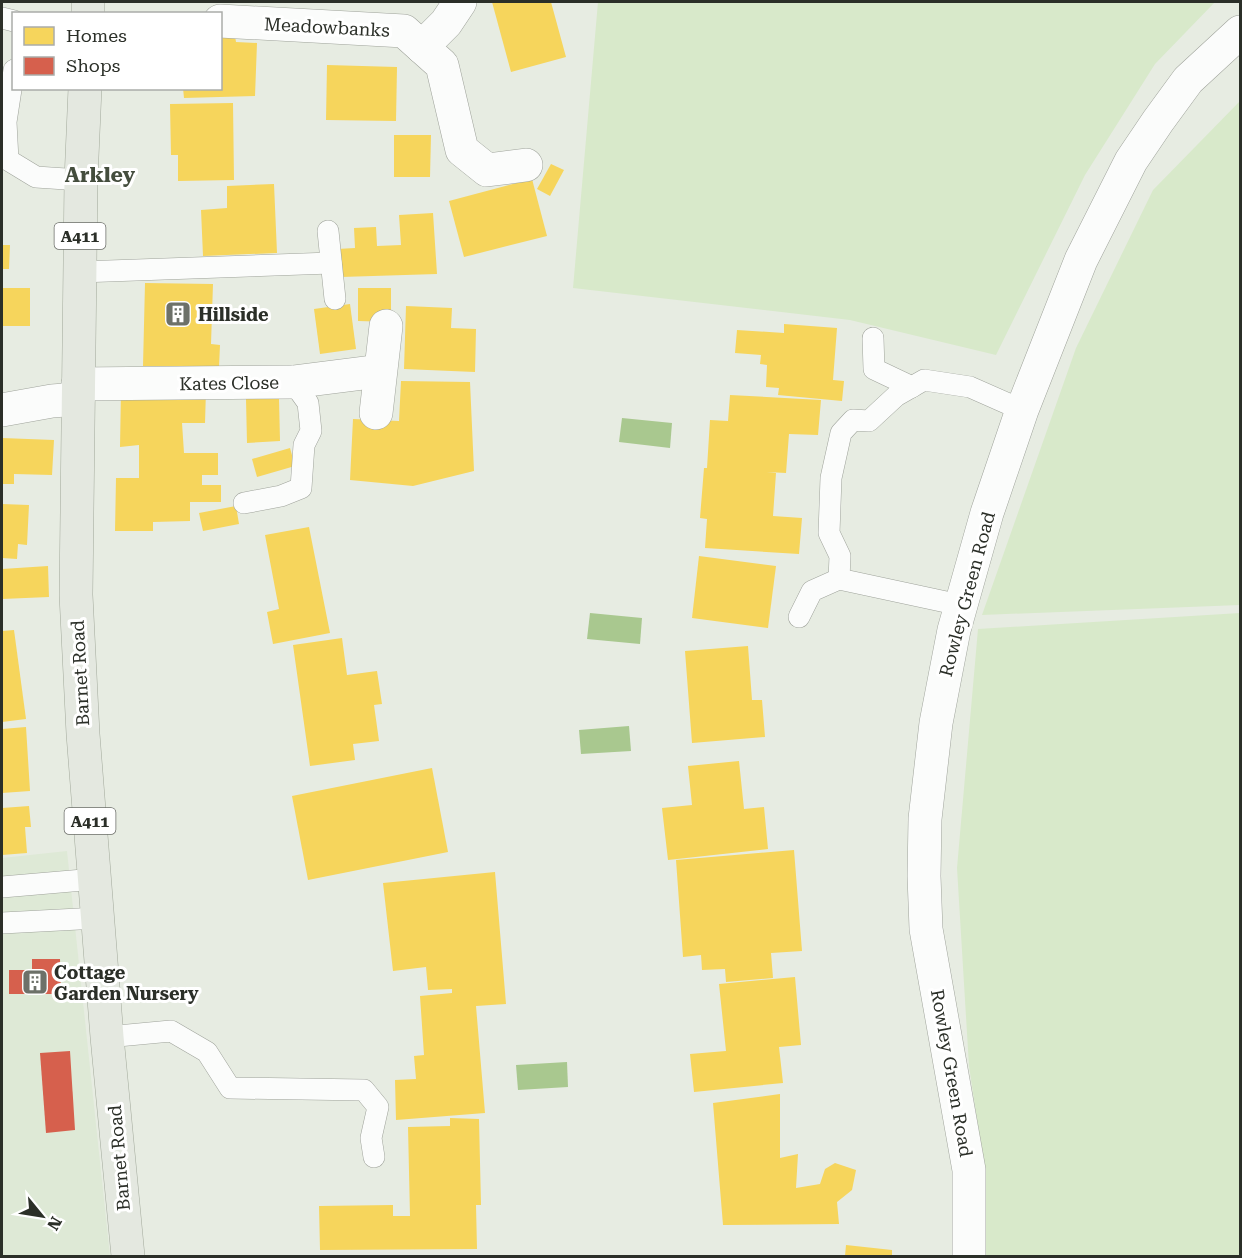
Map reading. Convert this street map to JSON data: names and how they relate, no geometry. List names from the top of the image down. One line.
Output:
{"streets":{"main road":["A411","Barnet Road"],"street":["Meadowbanks","Kates Close","Rowley Green Road"]},"crossings":[["Kates Close","Barnet Road"]],"districts":["Arkley"],"places":{"building":["Hillside","Cottage Garden Nursery"]},"legend":["Homes","Shops"],"north":"bottom right"}
